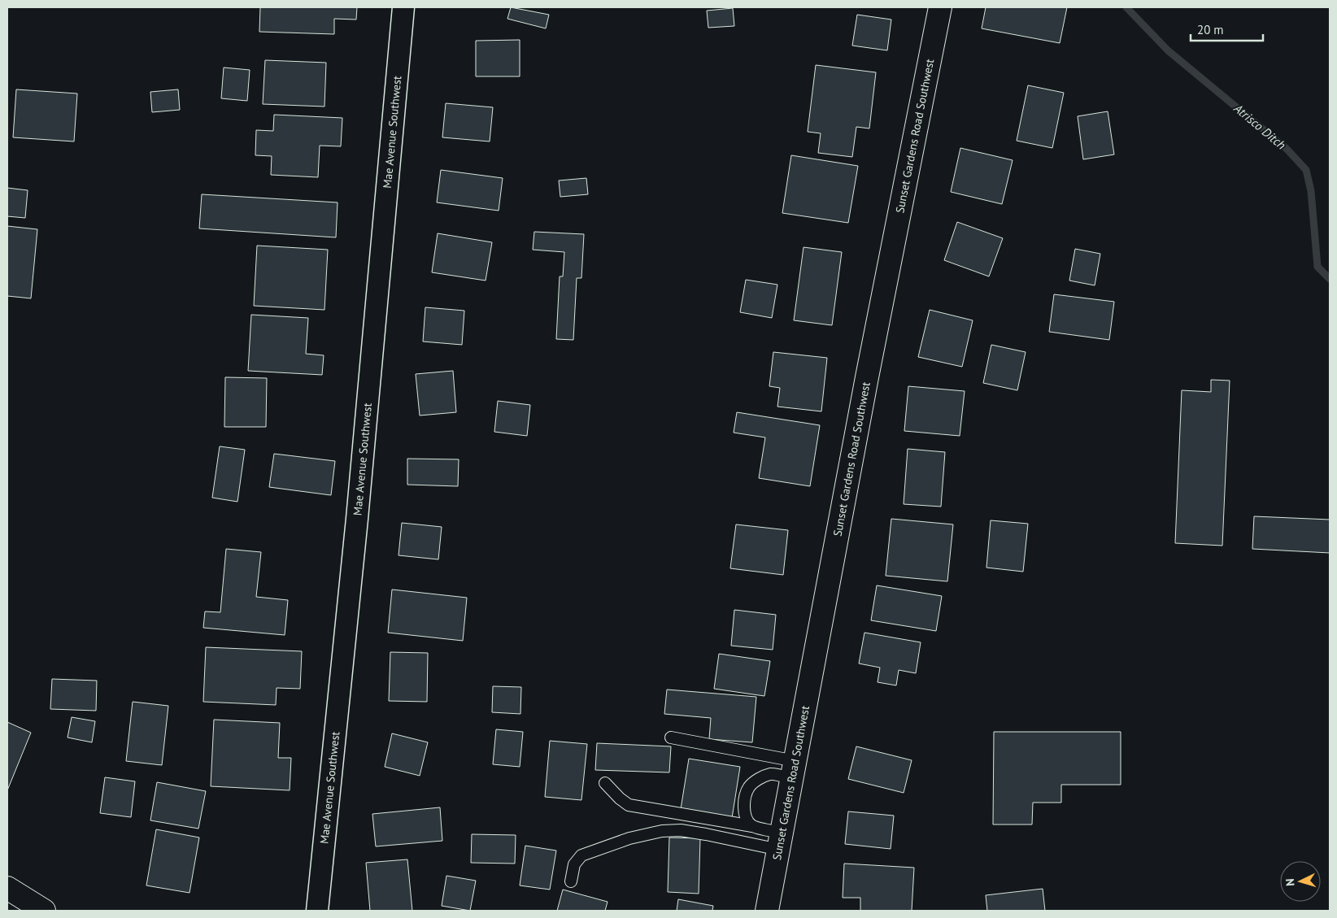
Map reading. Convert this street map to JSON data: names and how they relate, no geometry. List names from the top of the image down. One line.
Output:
{"streets":{"street":["Mae Avenue Southwest","Sunset Gardens Road Southwest"]},"water":["Atrisco Ditch"],"scale_bar":"20 m","north":"left"}
